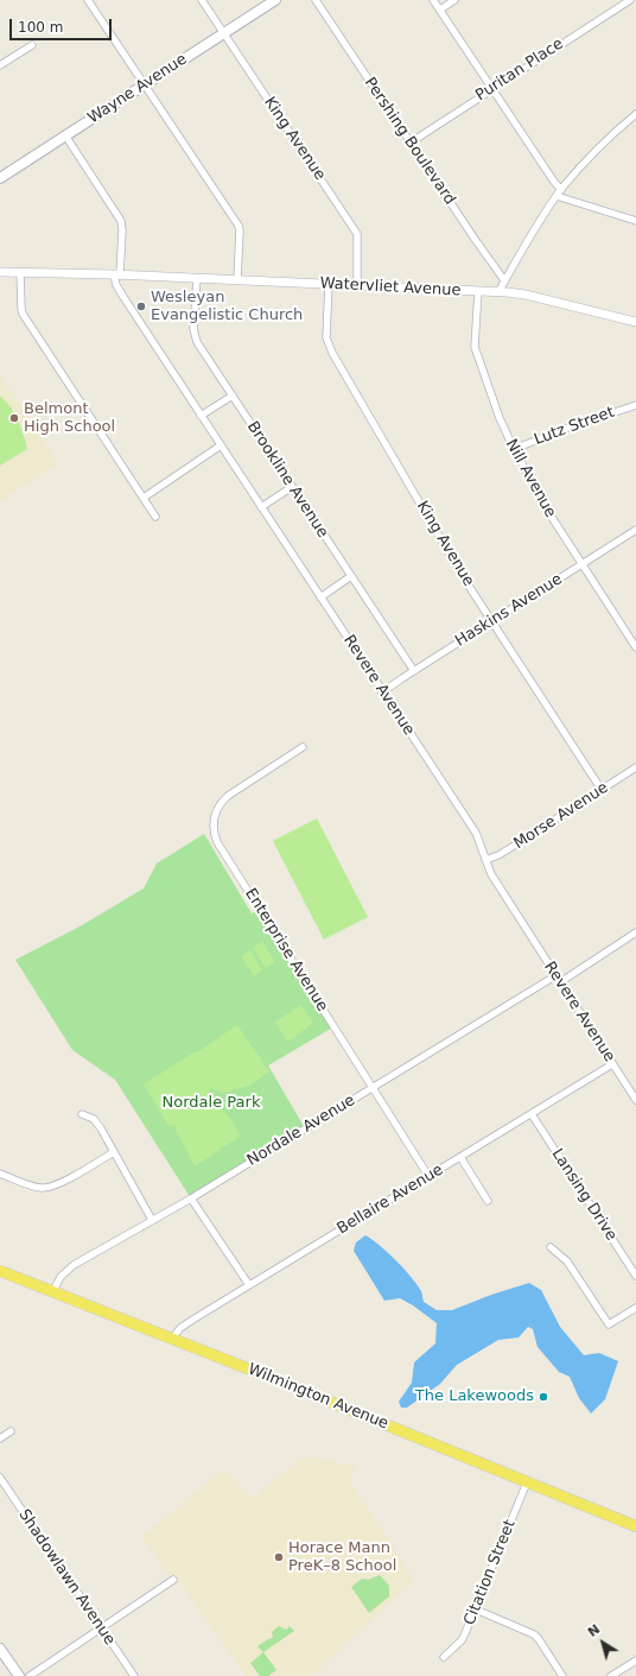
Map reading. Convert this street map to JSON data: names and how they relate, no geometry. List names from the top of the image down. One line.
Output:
{"streets":{"main road":["Wayne Avenue","Wilmington Avenue"],"street":["Puritan Place","King Avenue","Pershing Boulevard","Watervliet Avenue","Lutz Street","Nill Avenue","Brookline Avenue","Haskins Avenue","Revere Avenue","Morse Avenue","Enterprise Avenue","Nordale Avenue","Lansing Drive","Bellaire Avenue","Citation Street","Shadowlawn Avenue"]},"crossings":[["Puritan Place","Pershing Boulevard"],["Wayne Avenue","King Avenue"],["Wayne Avenue","Revere Avenue"],["King Avenue","Watervliet Avenue"],["King Avenue","Haskins Avenue"],["King Avenue","Morse Avenue"],["Watervliet Avenue","Nill Avenue"],["Watervliet Avenue","Brookline Avenue"],["Watervliet Avenue","Revere Avenue"],["Lutz Street","Nill Avenue"],["Nill Avenue","Haskins Avenue"],["Brookline Avenue","Haskins Avenue"],["Haskins Avenue","Revere Avenue"],["Revere Avenue","Morse Avenue"],["Revere Avenue","Nordale Avenue"],["Revere Avenue","Bellaire Avenue"],["Enterprise Avenue","Nordale Avenue"],["Enterprise Avenue","Bellaire Avenue"],["Nordale Avenue","Wilmington Avenue"],["Lansing Drive","Bellaire Avenue"],["Bellaire Avenue","Wilmington Avenue"],["Wilmington Avenue","Citation Street"]],"parks":["Nordale Park"],"places":["Wesleyan Evangelistic Church","Belmont High School","The Lakewoods","Horace Mann PreK–8 School"],"scale_bar":"100 m","north":"top left"}
